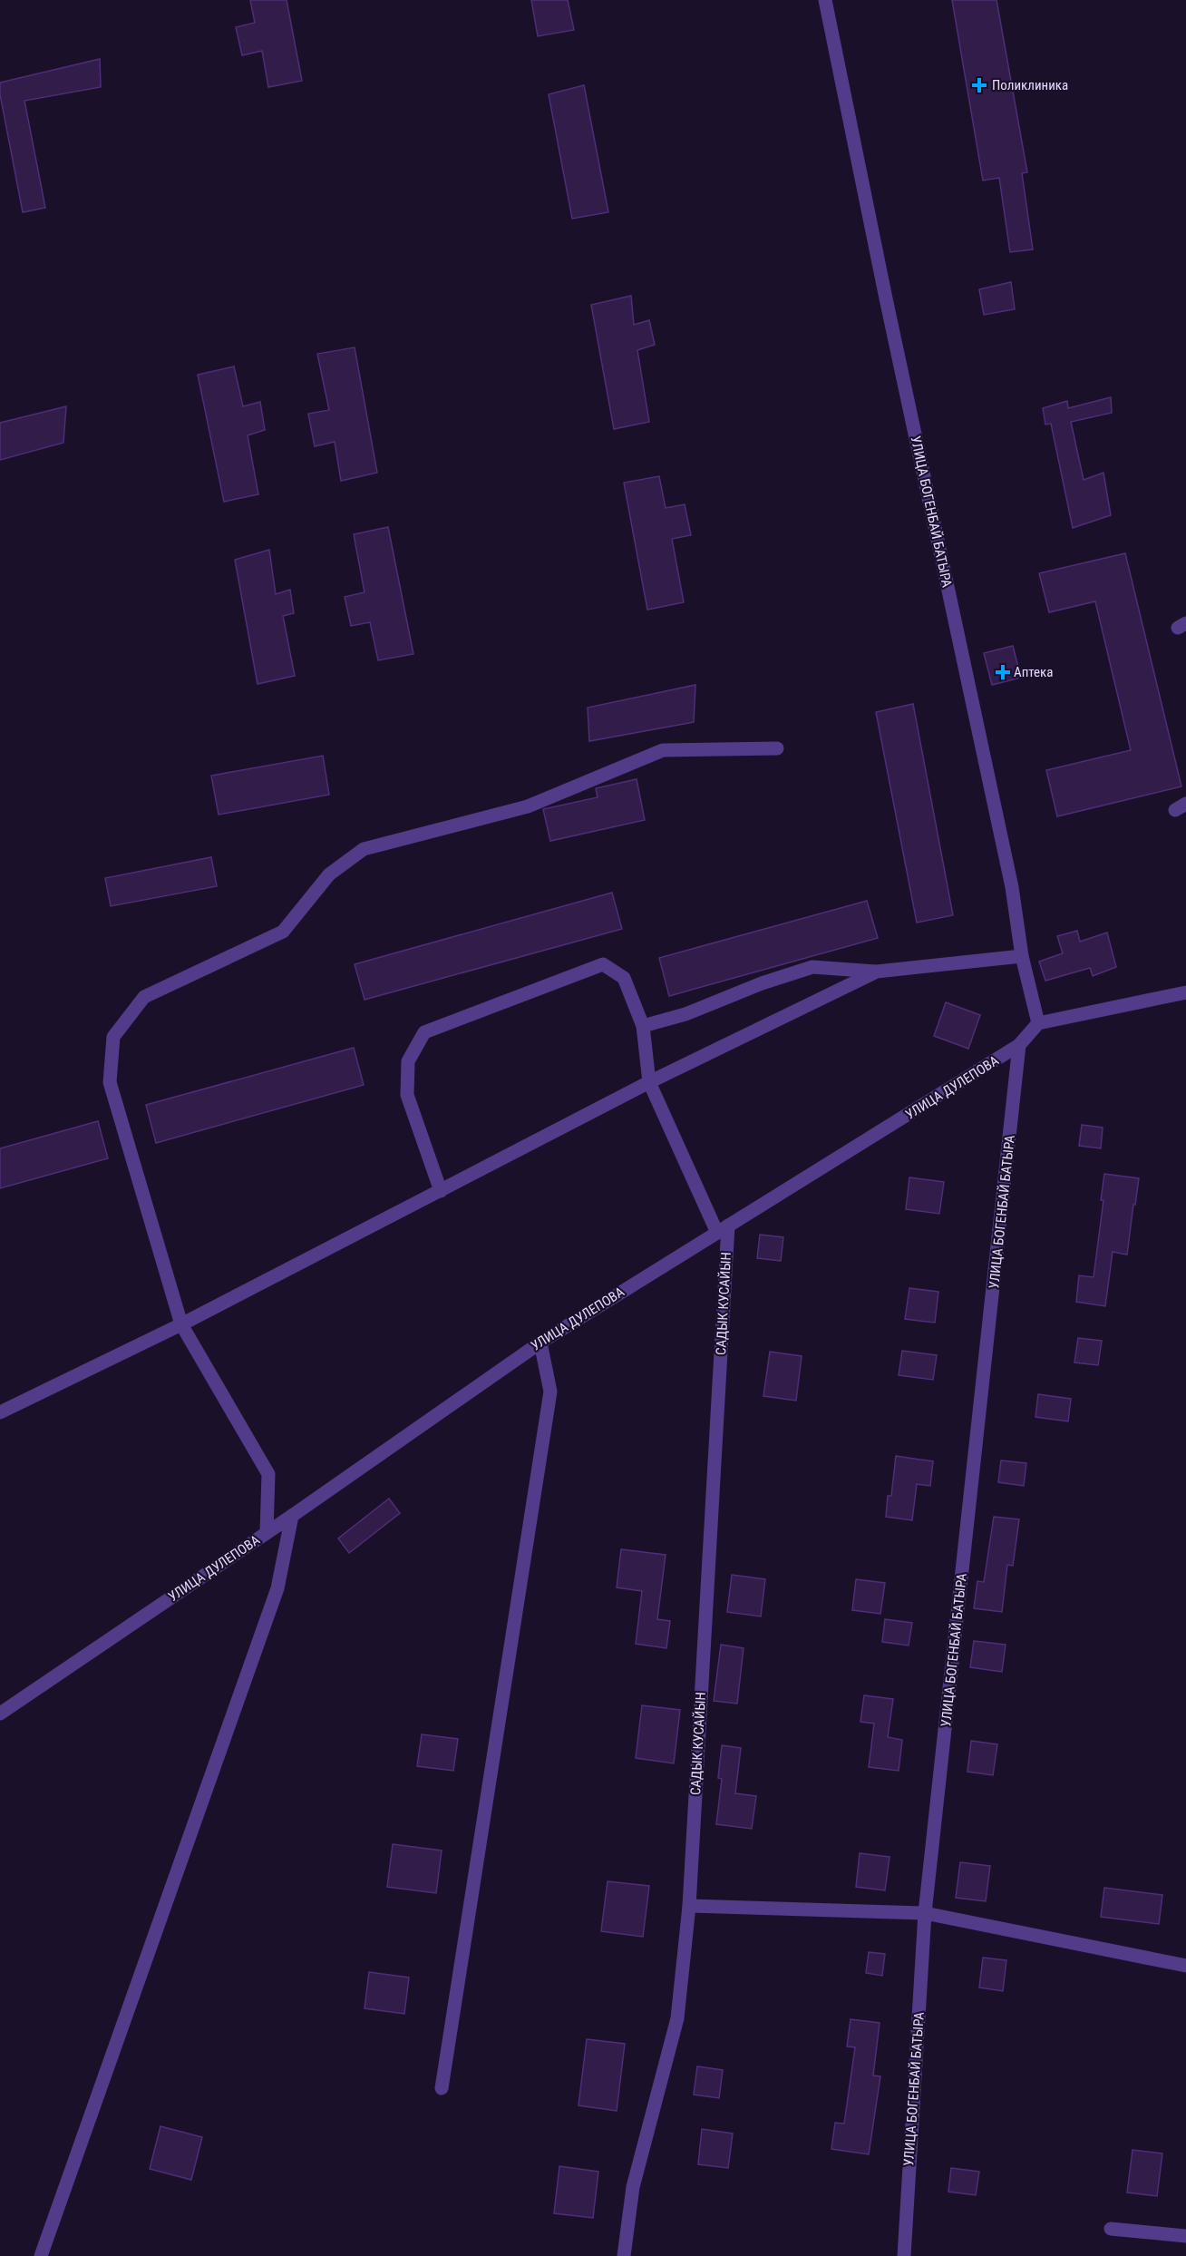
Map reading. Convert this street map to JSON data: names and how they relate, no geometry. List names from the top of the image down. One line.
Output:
{"streets":{"street":["УЛИЦА БОГЕНБАЙ БАТЫРА","УЛИЦА ДУЛЕПОВА","САДЫК КУСАЙЫН"]},"crossings":[["УЛИЦА БОГЕНБАЙ БАТЫРА","УЛИЦА ДУЛЕПОВА"],["УЛИЦА ДУЛЕПОВА","САДЫК КУСАЙЫН"]],"places":{"health":["Поликлиника","Аптека"]}}
